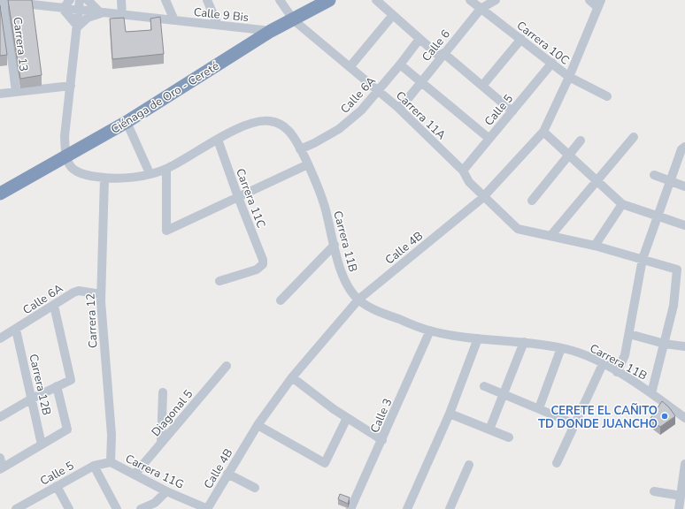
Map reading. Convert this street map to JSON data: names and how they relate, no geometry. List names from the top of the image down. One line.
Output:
{"streets":{"highway":["Ciénaga de Oro - Cereté"],"street":["Calle 9 Bis","Carrera 10C","Carrera 13","Calle 6","Calle 6A","Calle 5","Carrera 11A","Carrera 11C","Carrera 11B","Calle 4B","Carrera 12","Carrera 12B","Diagonal 5","Calle 3","Carrera 11G"]},"crossings":[["Calle 9 Bis","Carrera 13"],["Calle 9 Bis","Ciénaga de Oro - Cereté"],["Carrera 10C","Calle 6"],["Carrera 10C","Calle 5"],["Carrera 10C","Calle 4B"],["Calle 6","Carrera 11A"],["Calle 6A","Carrera 11A"],["Calle 6A","Carrera 11B"],["Calle 6A","Carrera 12"],["Calle 6A","Carrera 12B"],["Ciénaga de Oro - Cereté","Carrera 11A"],["Ciénaga de Oro - Cereté","Carrera 11B"],["Calle 5","Carrera 11A"],["Calle 5","Carrera 12"],["Calle 5","Carrera 11G"],["Carrera 11A","Calle 4B"],["Carrera 11C","Carrera 11B"],["Carrera 11B","Calle 4B"],["Carrera 11B","Carrera 12"],["Carrera 11B","Calle 3"],["Calle 4B","Carrera 11G"],["Carrera 12","Carrera 11G"],["Diagonal 5","Carrera 11G"]],"places":["CERETE EL CAÑITO TD DONDE JUANCHO"]}
